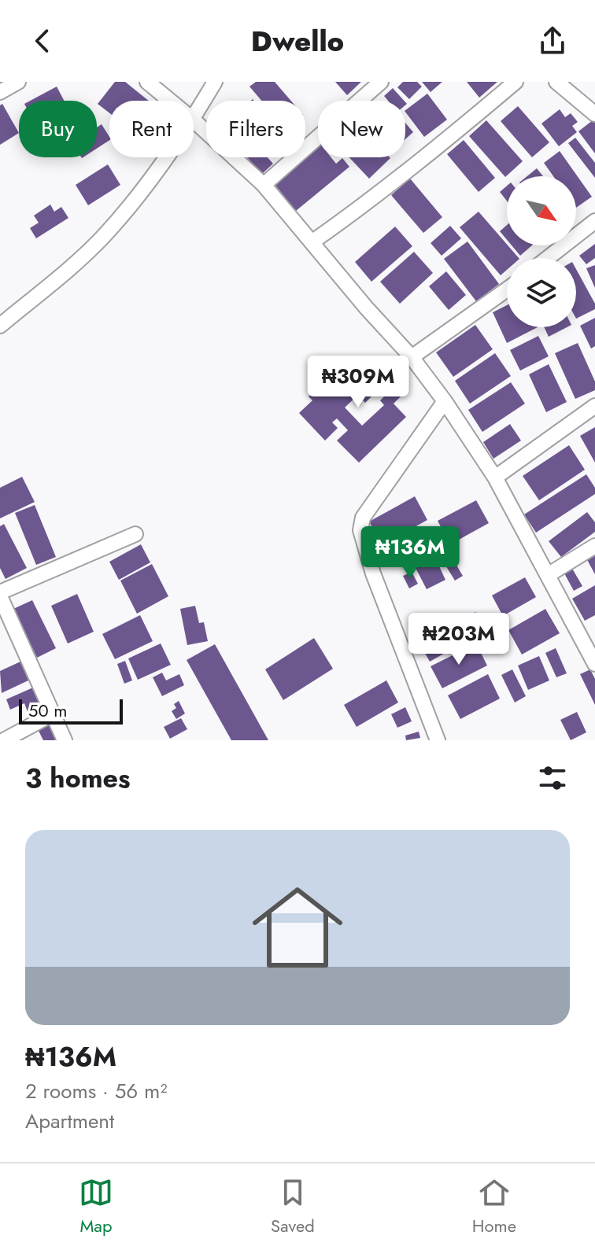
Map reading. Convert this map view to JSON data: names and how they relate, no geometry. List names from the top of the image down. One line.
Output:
{"scale_bar":"50 m","north":"bottom right","page":{"header":"Dwello","chip":["Buy","Rent","Filters","New"],"price":["₦309M","₦136M","₦203M"],"scale":"50 m","heading":"3 homes","list":[{"name":"₦136M","note":"2 rooms · 56 m² · Apartment"}],"tabs":["Map","Saved","Home"]}}
